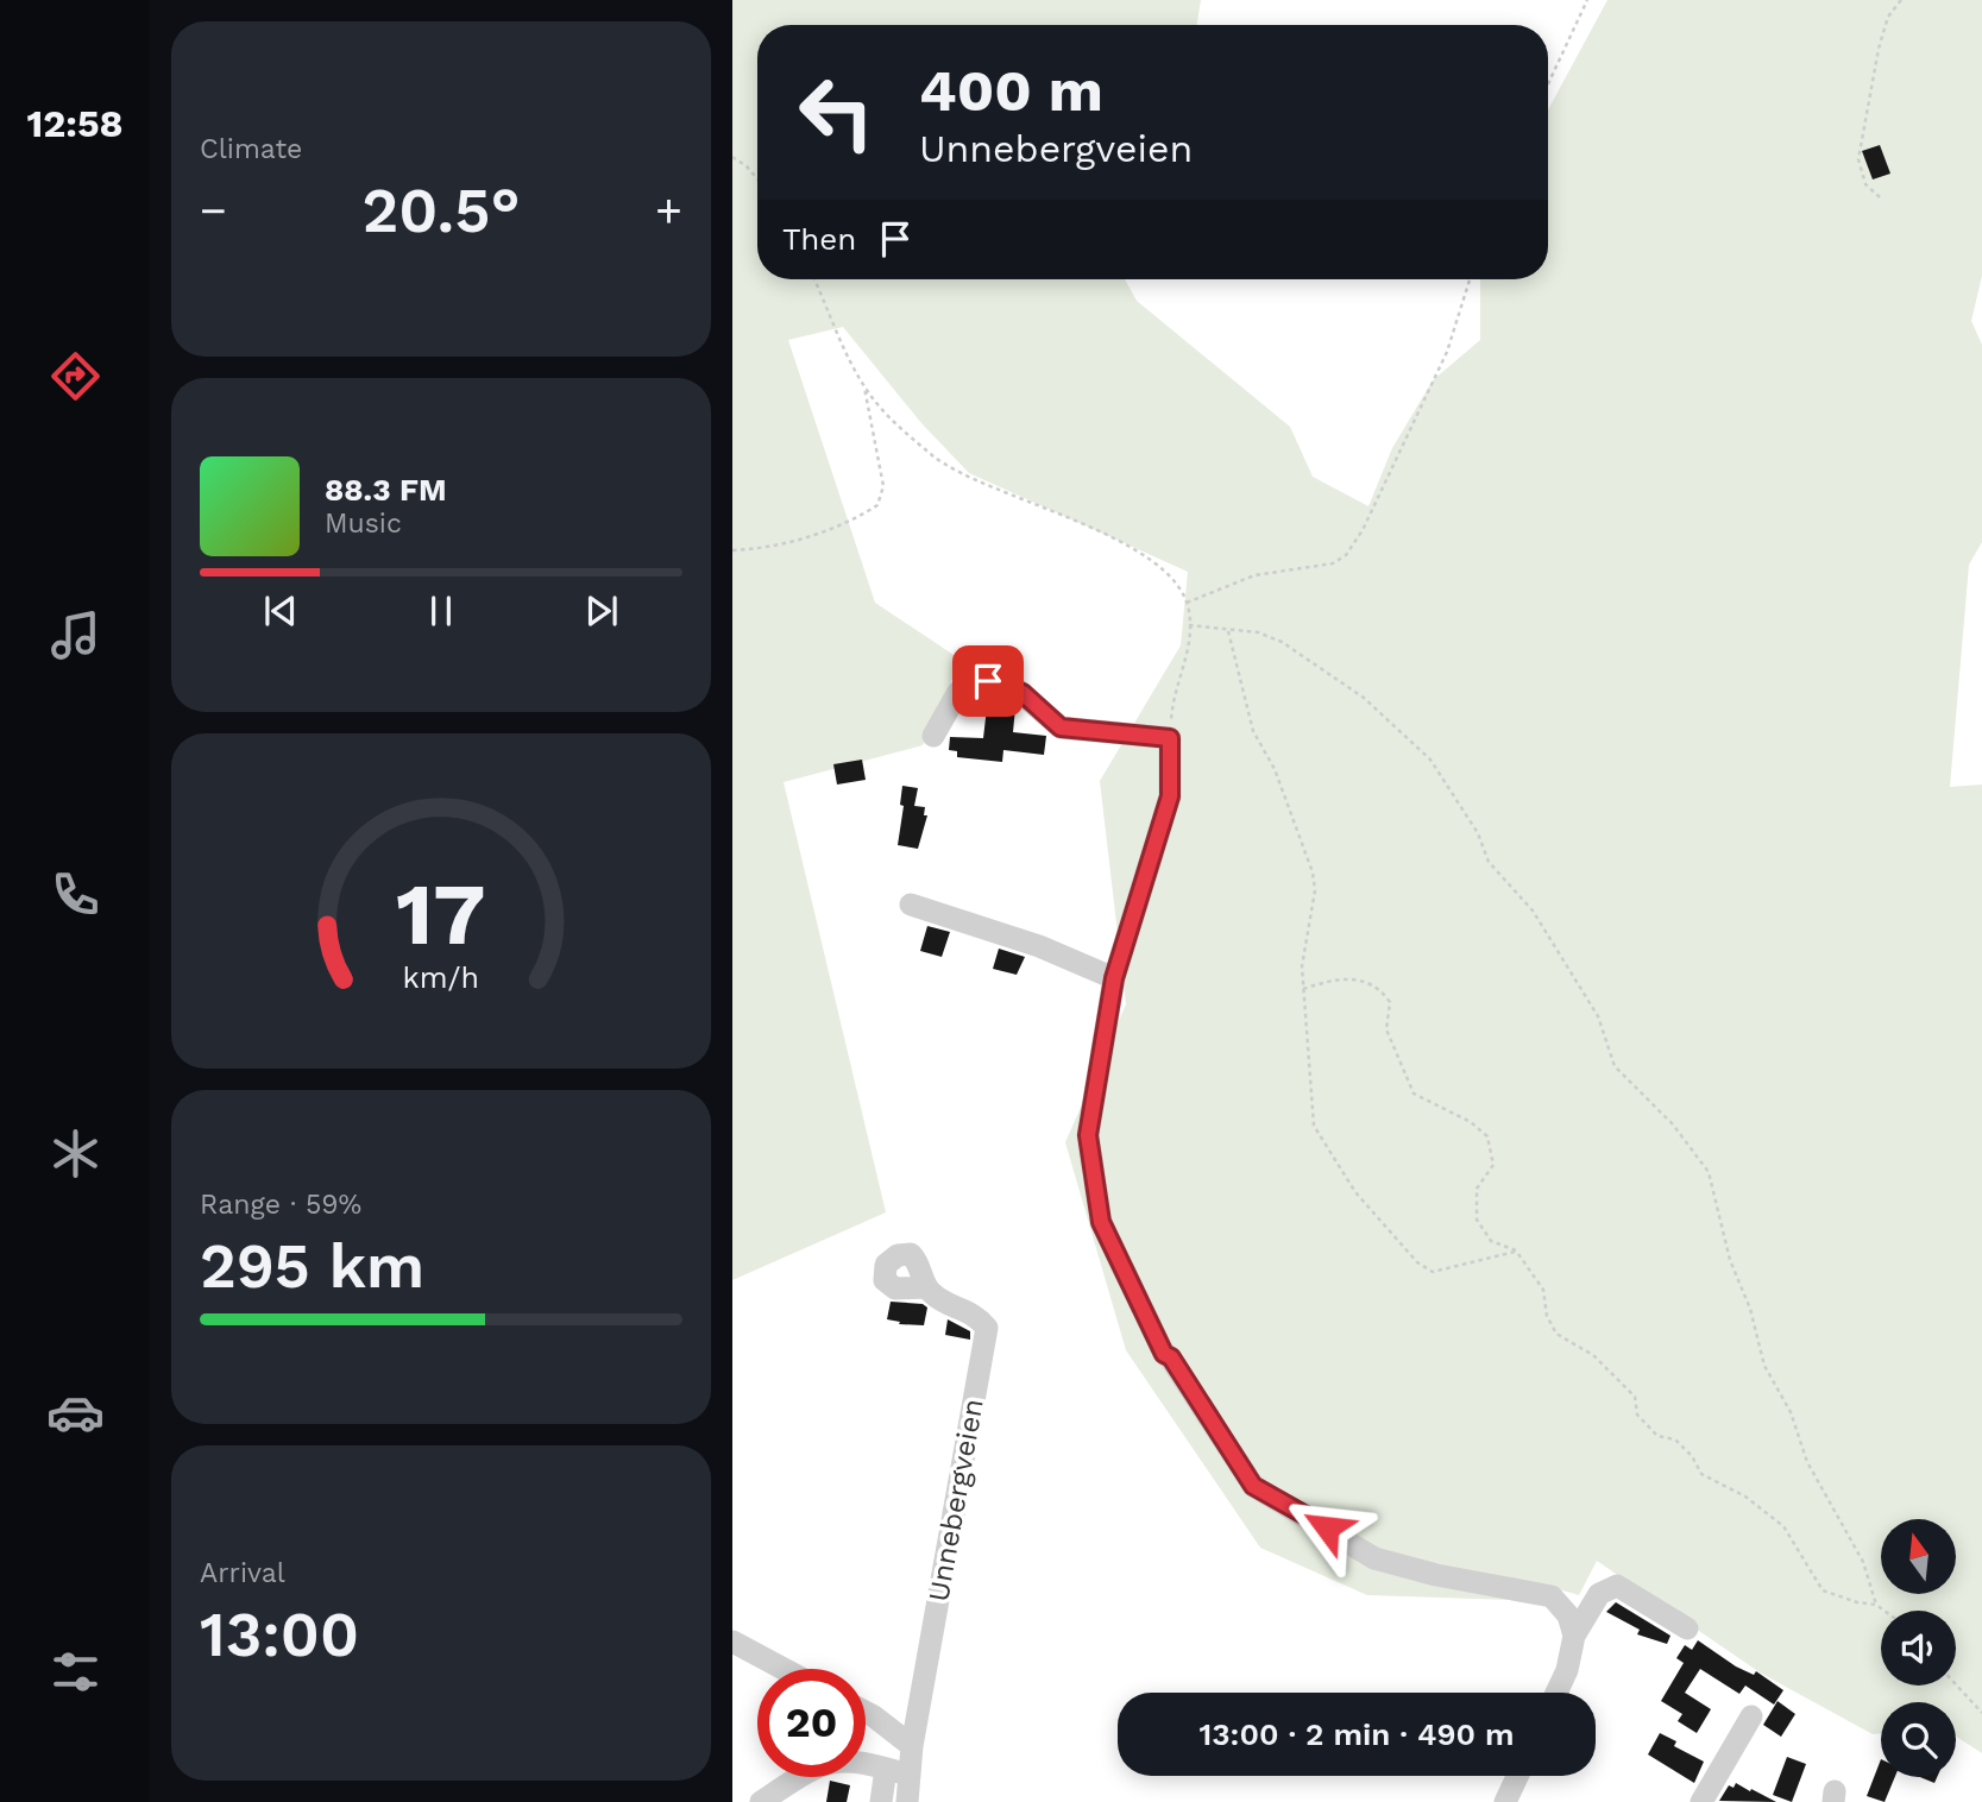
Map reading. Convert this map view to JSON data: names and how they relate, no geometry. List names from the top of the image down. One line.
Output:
{"streets":{"street":["Unnebergveien"]},"north":"top","page":{"tabs":"12:58","tile":["Climate",["Range · 59%","295 km"],["Arrival","13:00"]],"turn":["400 m","Unnebergveien"],"heat":["−","20.5°","+"],"then":"Then","song":["88.3 FM","Music"],"limit":"20","trip":"13:00 · 2 min · 490 m","gauge":["17","km/h"]}}
